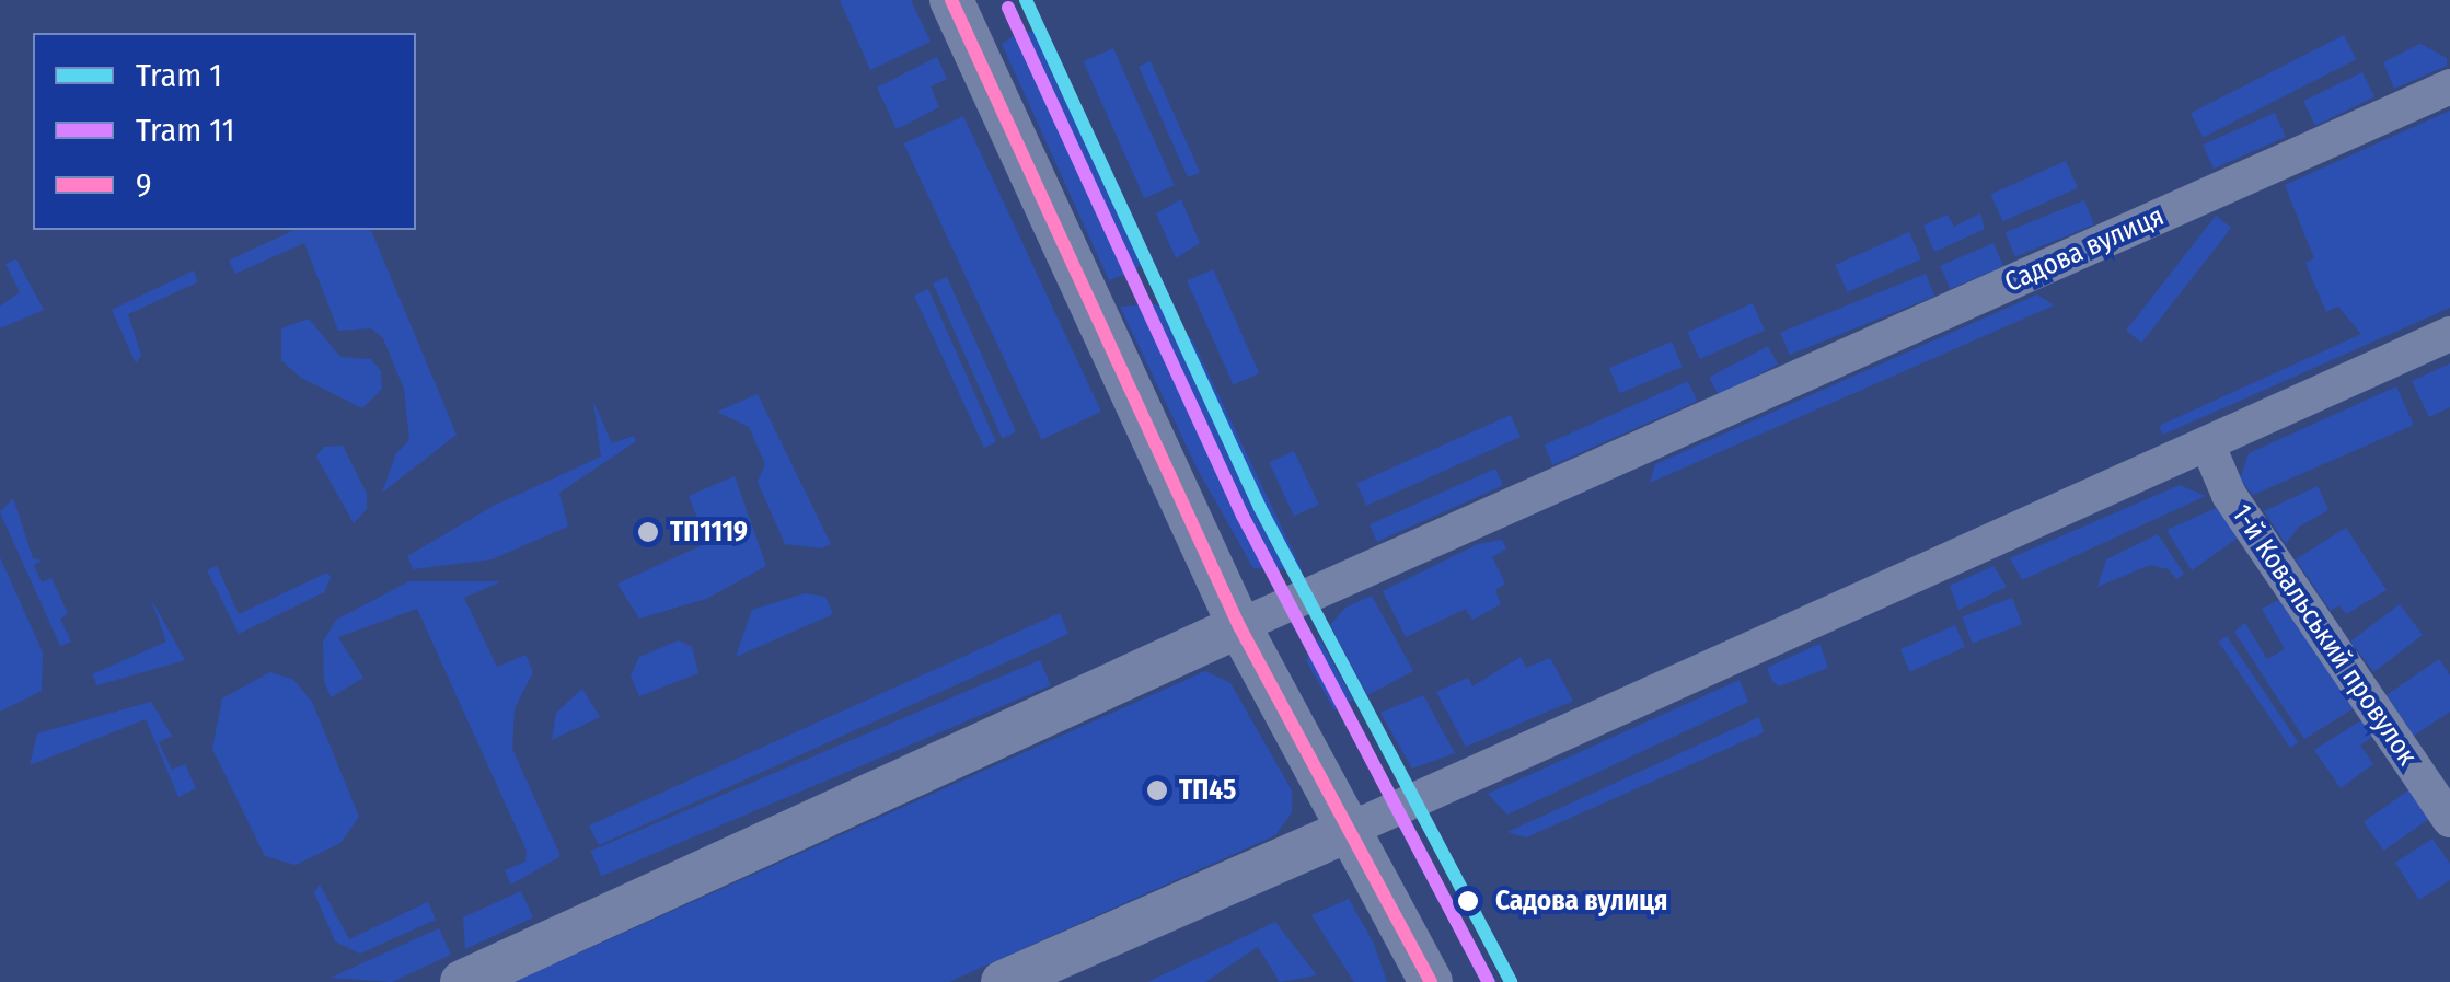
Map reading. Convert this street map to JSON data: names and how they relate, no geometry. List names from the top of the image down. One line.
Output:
{"streets":{"street":["Садова вулиця","1-й Ковальський провулок"]},"places":["ТП1119","ТП45","Садова вулиця"],"lines":["tram line 1","transit line 9","tram line 11"],"legend":["Tram 1","Tram 11","9"]}
